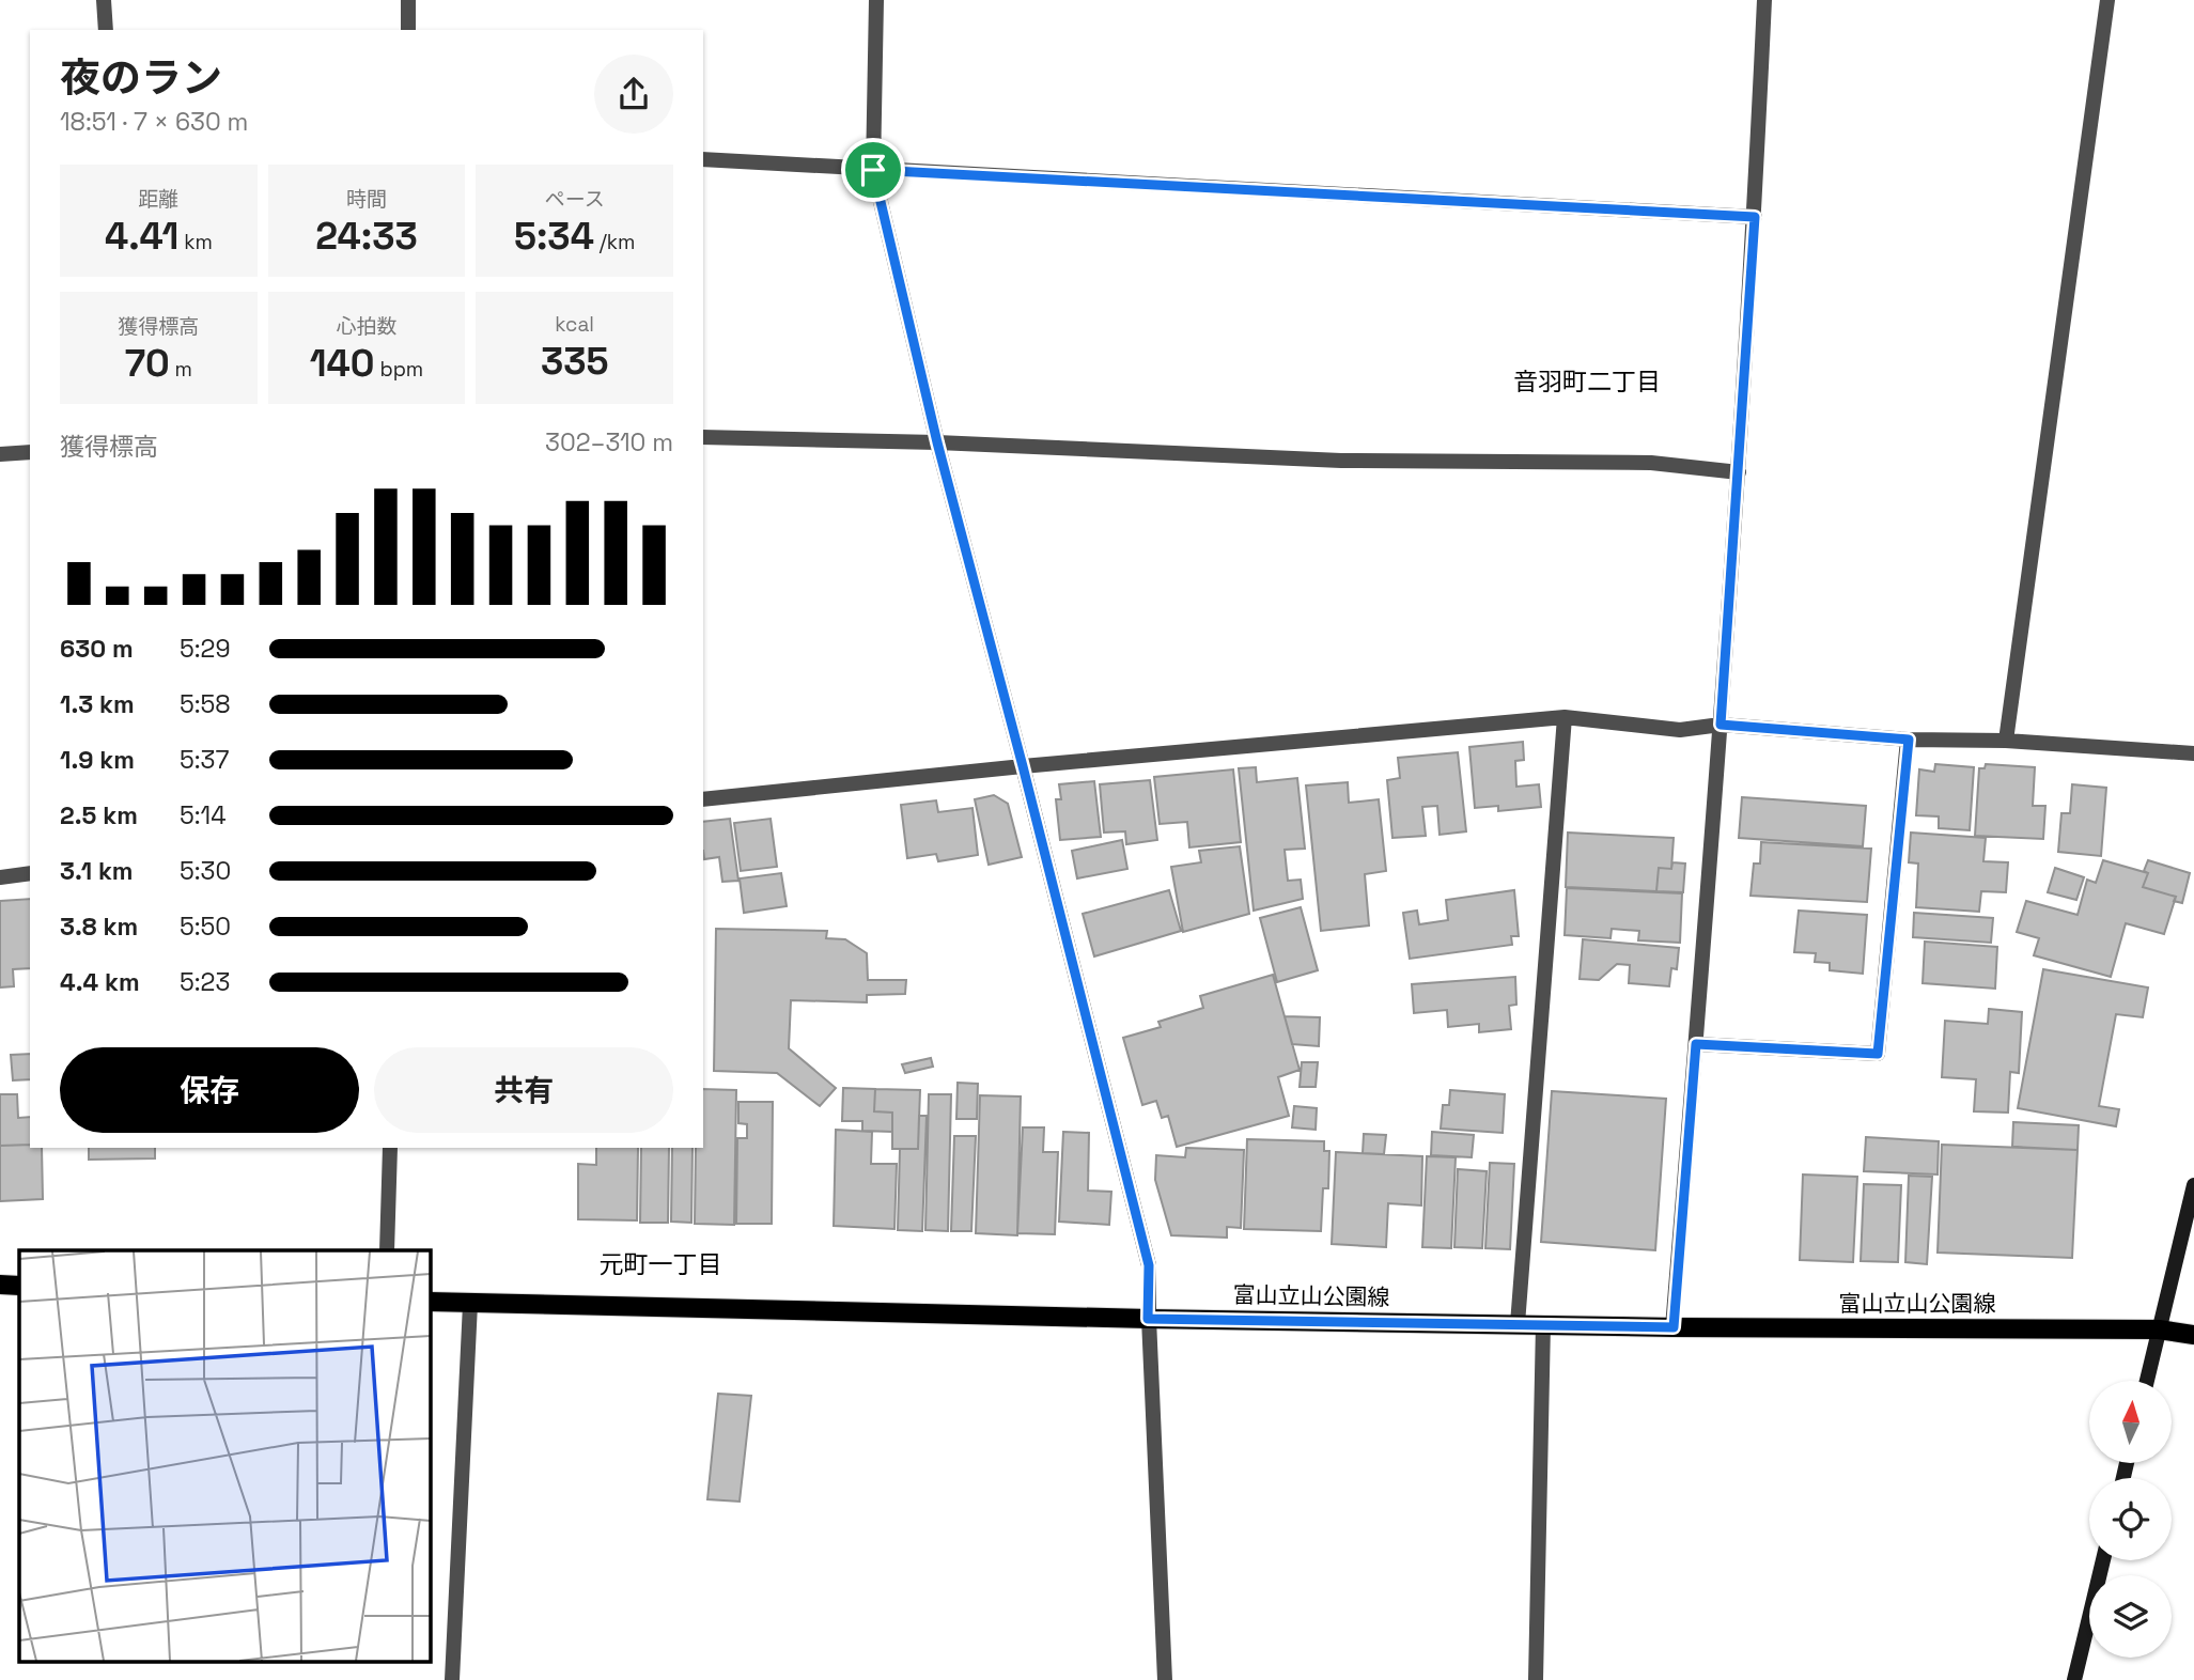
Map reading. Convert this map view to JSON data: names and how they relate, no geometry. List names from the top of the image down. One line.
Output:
{"streets":{"main road":["富山立山公園線"]},"districts":["音羽町二丁目","元町一丁目"],"north":"top","page":{"heading":["夜のラン","18:51 · 7 × 630 m"],"stats":[["距離","4.41 km"],["時間","24:33"],["ペース","5:34 /km"],["獲得標高","70 m"],["心拍数","140 bpm"],["kcal","335"]],"chart":["獲得標高","302–310 m"],"list":[{"name":"630 m","note":"5:29"},{"name":"1.3 km","note":"5:58"},{"name":"1.9 km","note":"5:37"},{"name":"2.5 km","note":"5:14"},{"name":"3.1 km","note":"5:30"},{"name":"3.8 km","note":"5:50"},{"name":"4.4 km","note":"5:23"}],"buttons":["保存","共有"]}}
